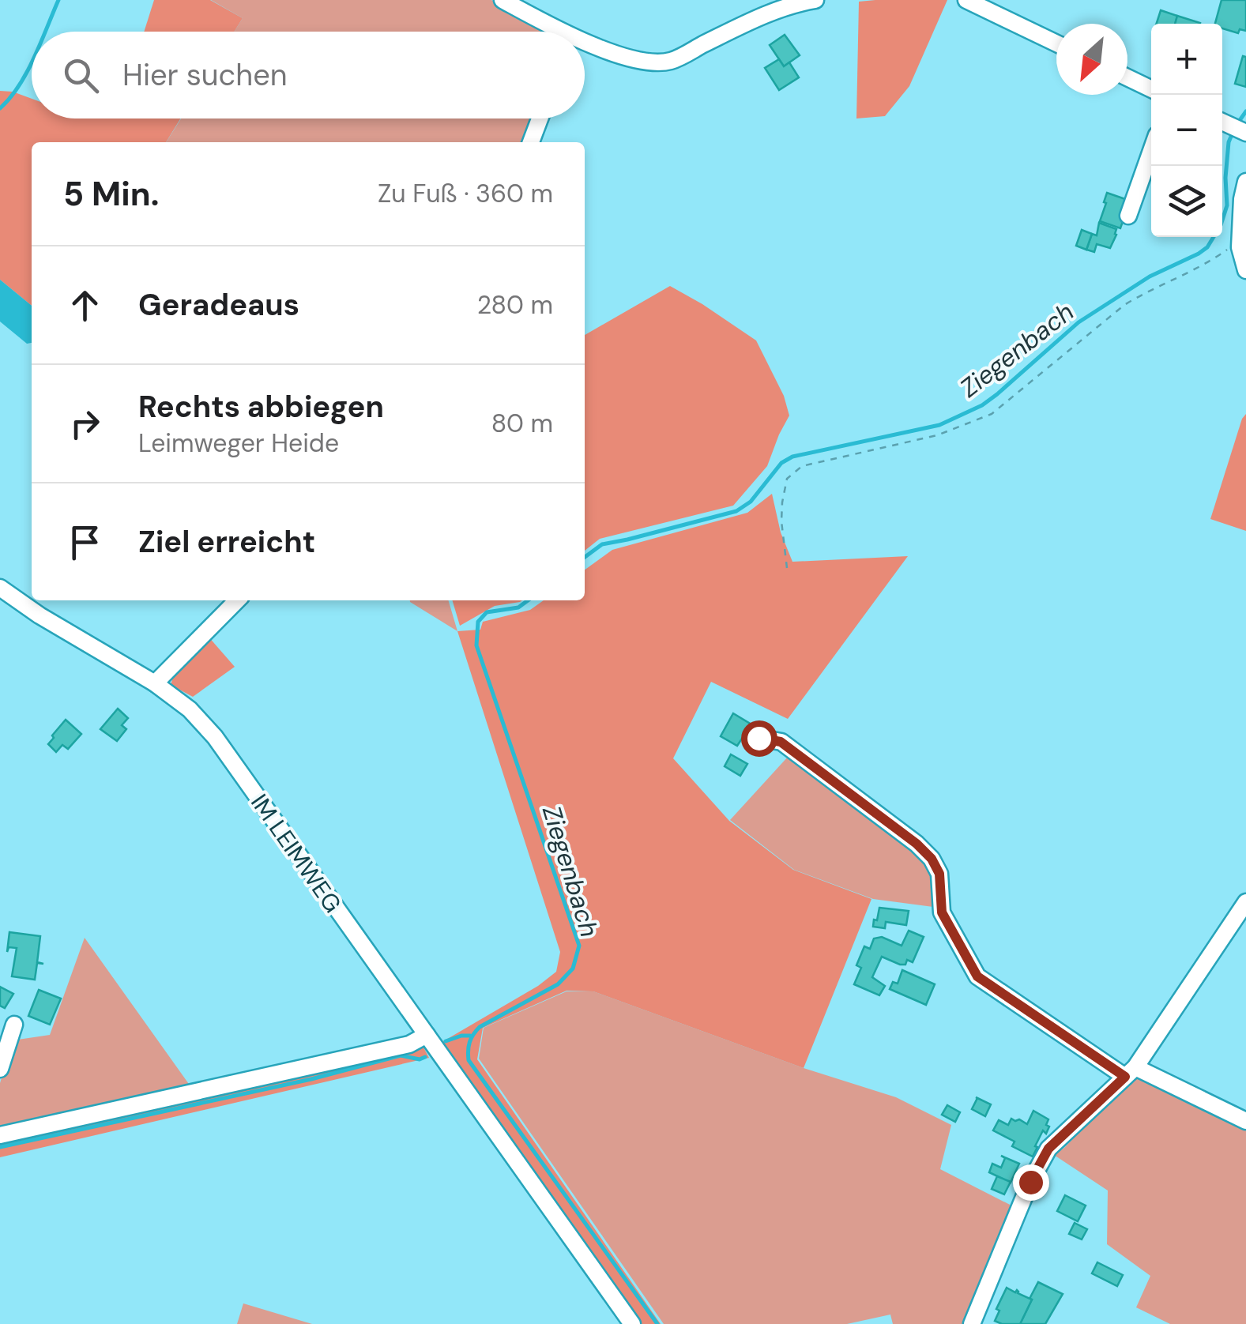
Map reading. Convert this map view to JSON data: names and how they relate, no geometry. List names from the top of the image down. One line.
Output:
{"streets":{"street":["IM LEIMWEG"]},"water":["Ziegenbach"],"north":"bottom left","page":{"map_buttons":["+","−"],"search":"Hier suchen","heading":["5 Min.","Zu Fuß · 360 m"],"list":[["Geradeaus","280 m"],["Rechts abbiegen","Leimweger Heide","80 m"],"Ziel erreicht"]}}
